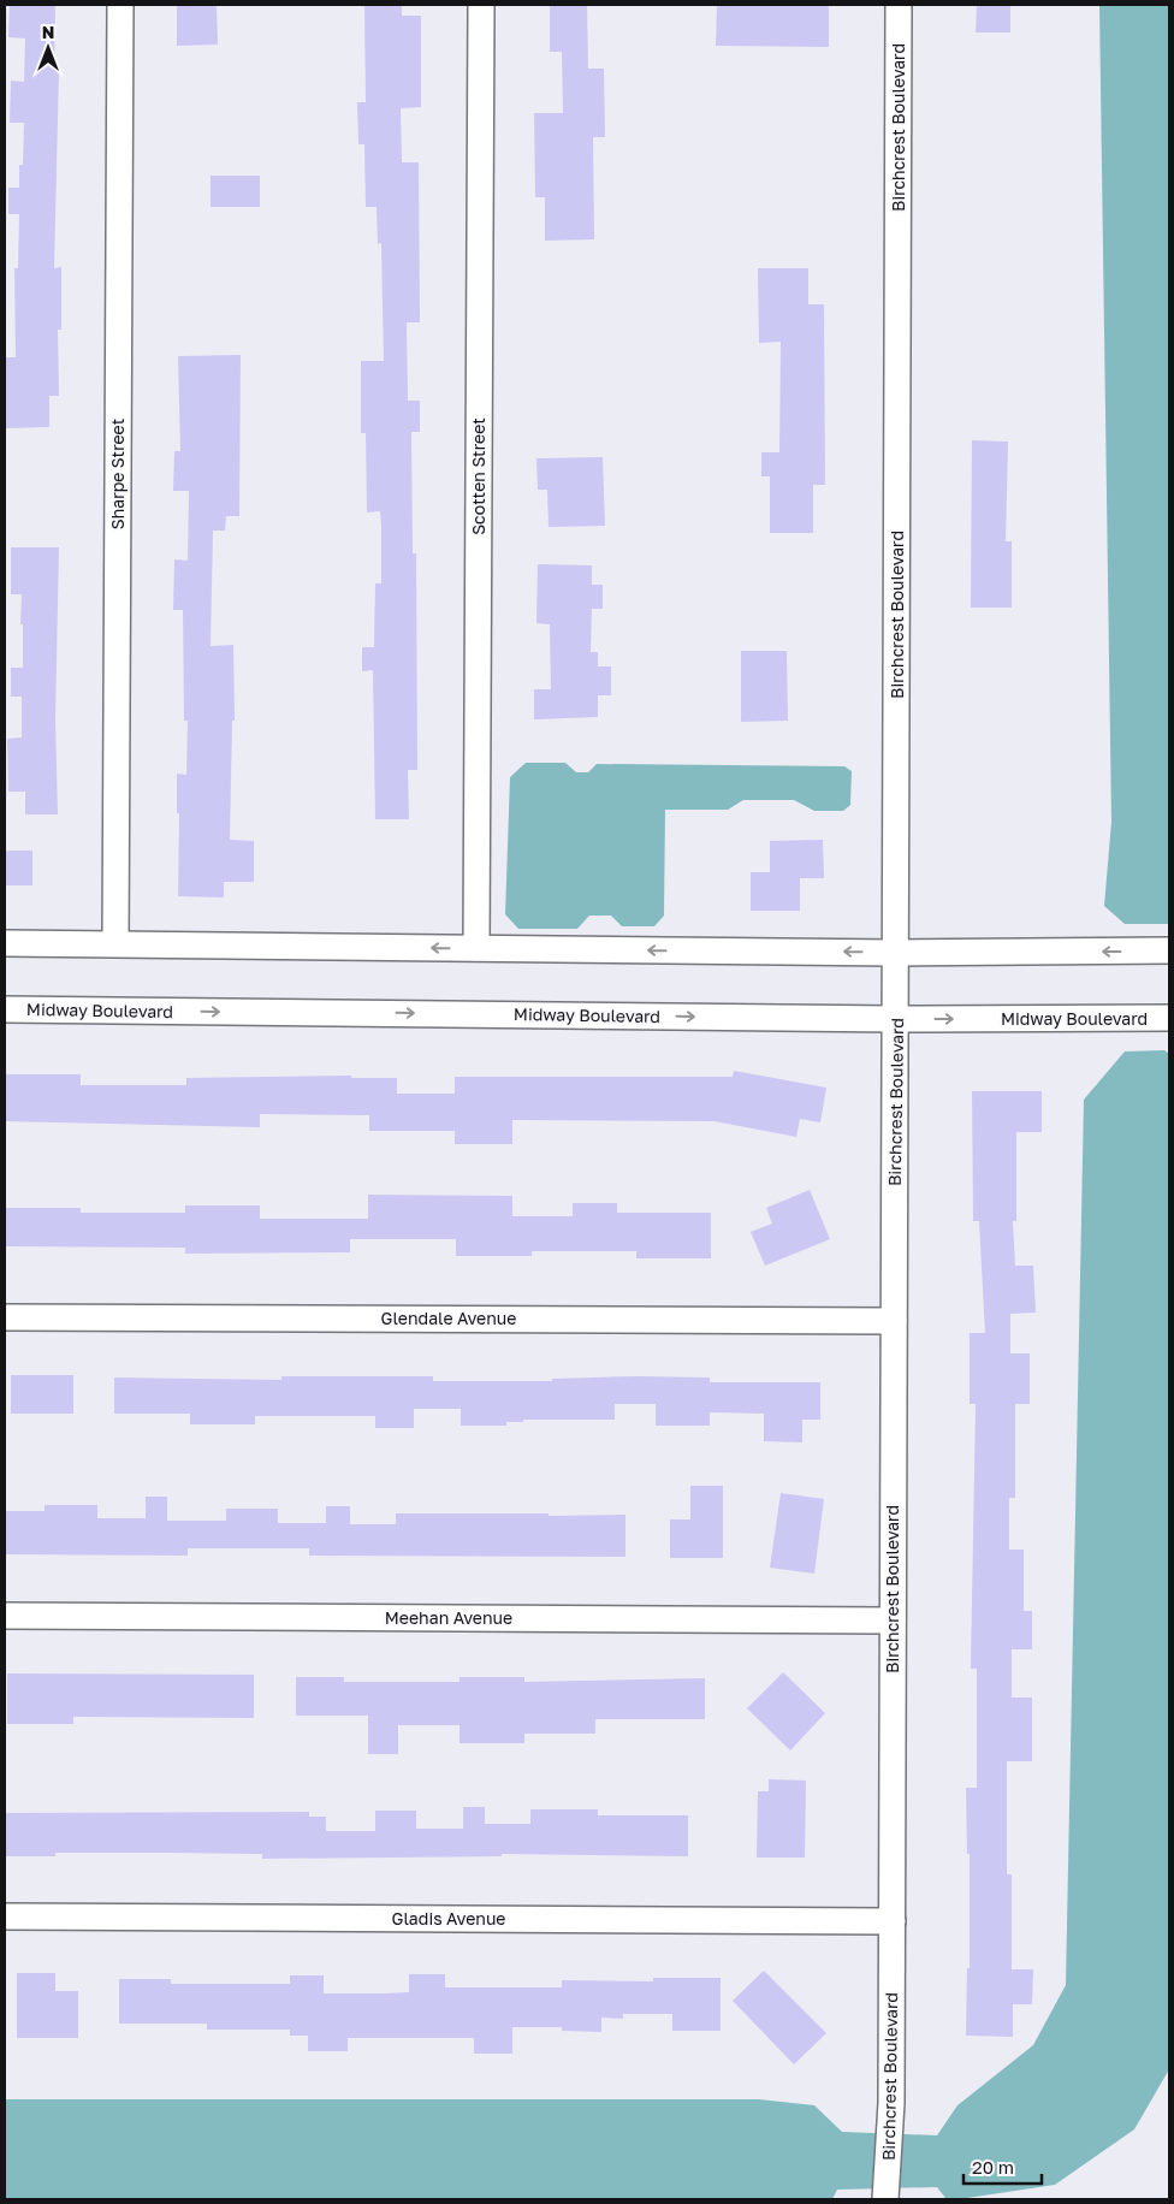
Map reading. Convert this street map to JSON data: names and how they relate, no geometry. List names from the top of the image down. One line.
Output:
{"streets":{"street":["Birchcrest Boulevard","Sharpe Street","Scotten Street","Midway Boulevard","Glendale Avenue","Meehan Avenue","Gladis Avenue"]},"crossings":[["Birchcrest Boulevard","Midway Boulevard"],["Birchcrest Boulevard","Glendale Avenue"],["Birchcrest Boulevard","Meehan Avenue"],["Birchcrest Boulevard","Gladis Avenue"]],"scale_bar":"20 m","north":"top"}
